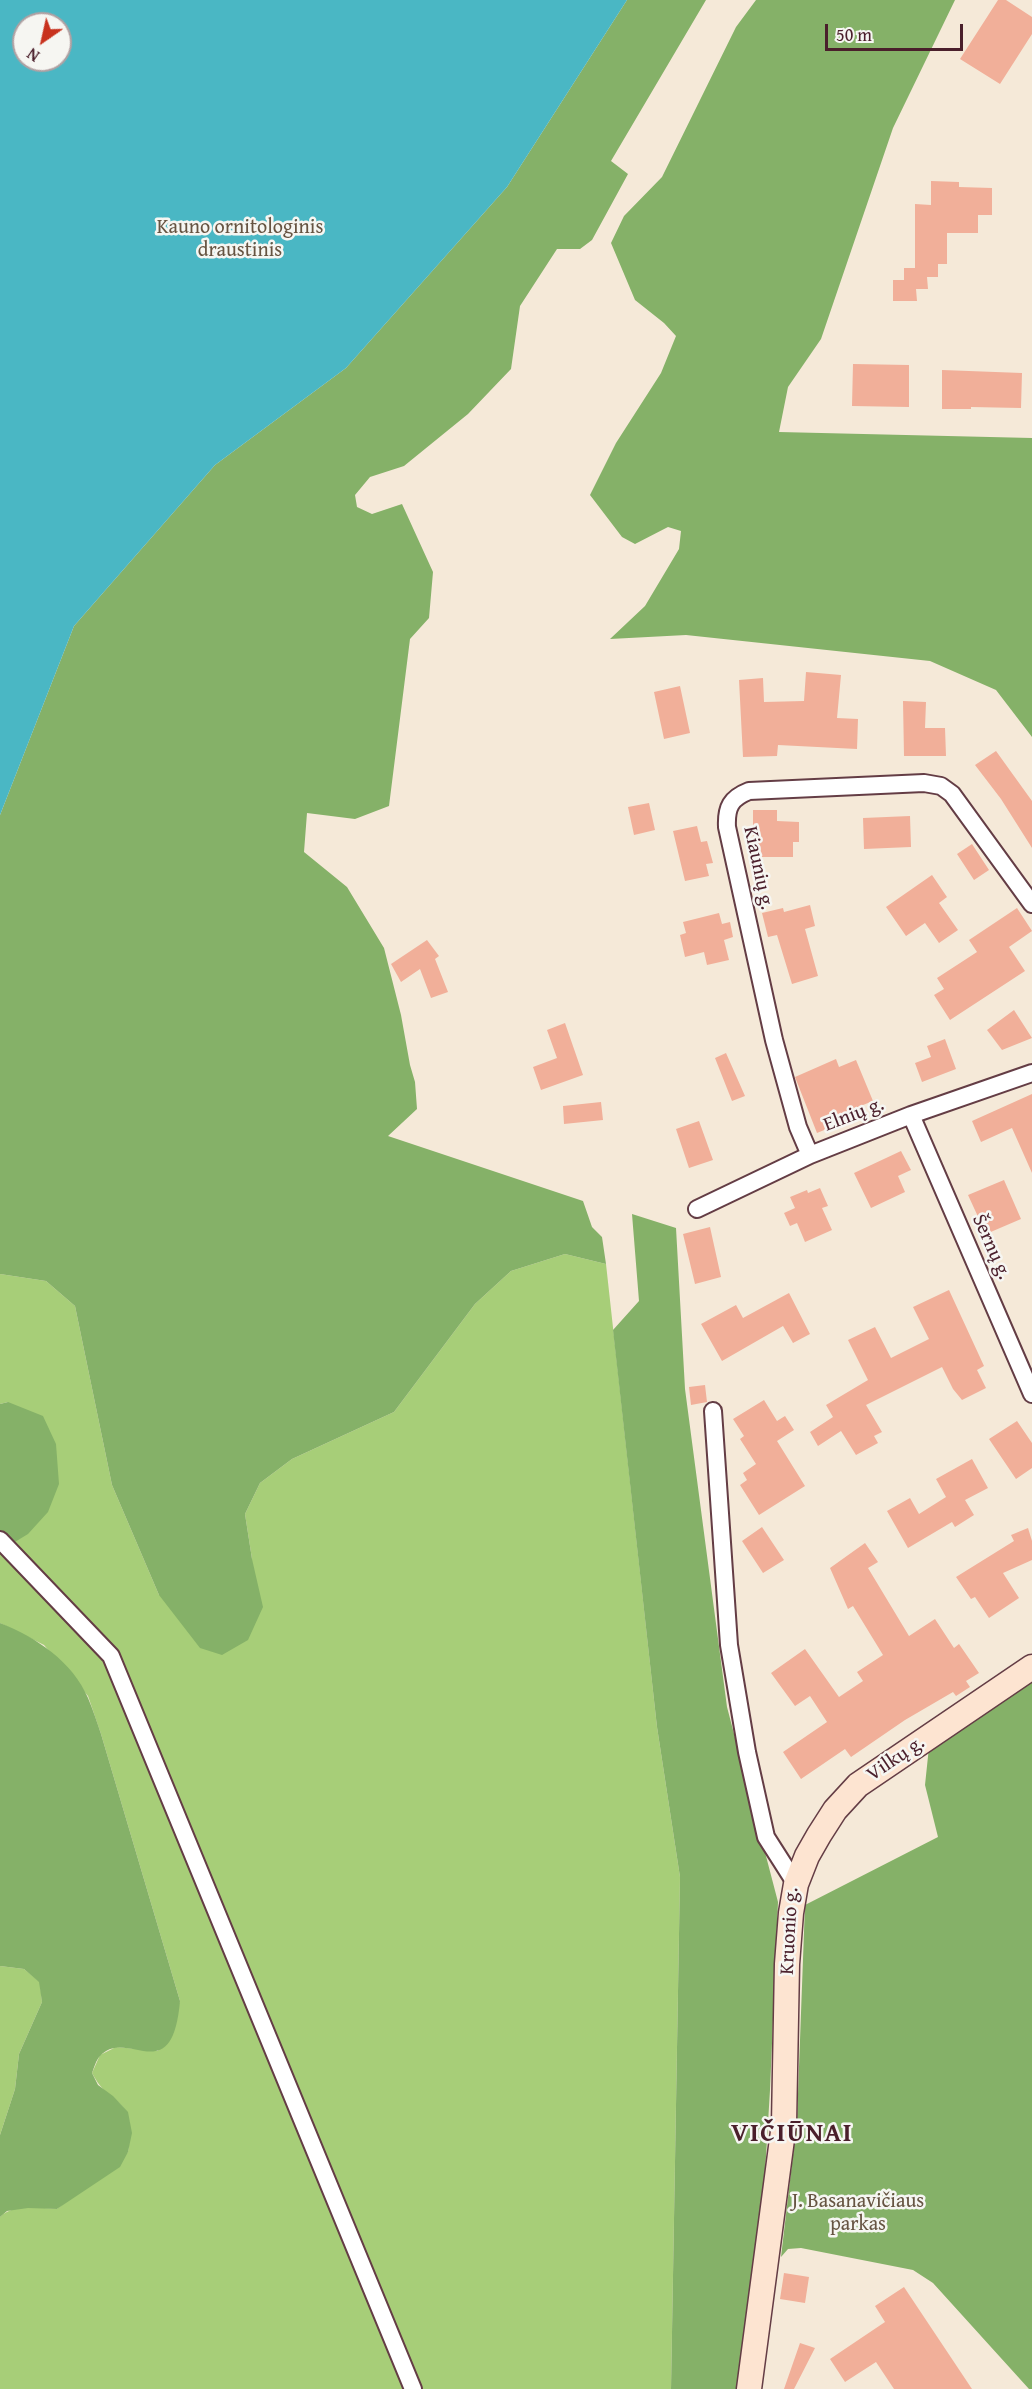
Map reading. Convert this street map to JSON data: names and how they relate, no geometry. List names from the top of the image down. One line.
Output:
{"streets":{"street":["Kiaunių g.","Elnių g.","Šernų g.","Vilkų g.","Kruonio g."]},"crossings":[["Kiaunių g.","Elnių g."],["Elnių g.","Šernų g."],["Vilkų g.","Kruonio g."]],"districts":["VIČIŪNAI"],"parks":["Kauno ornitologinis draustinis","J. Basanavičiaus parkas"],"scale_bar":"50 m","north":"bottom left"}
